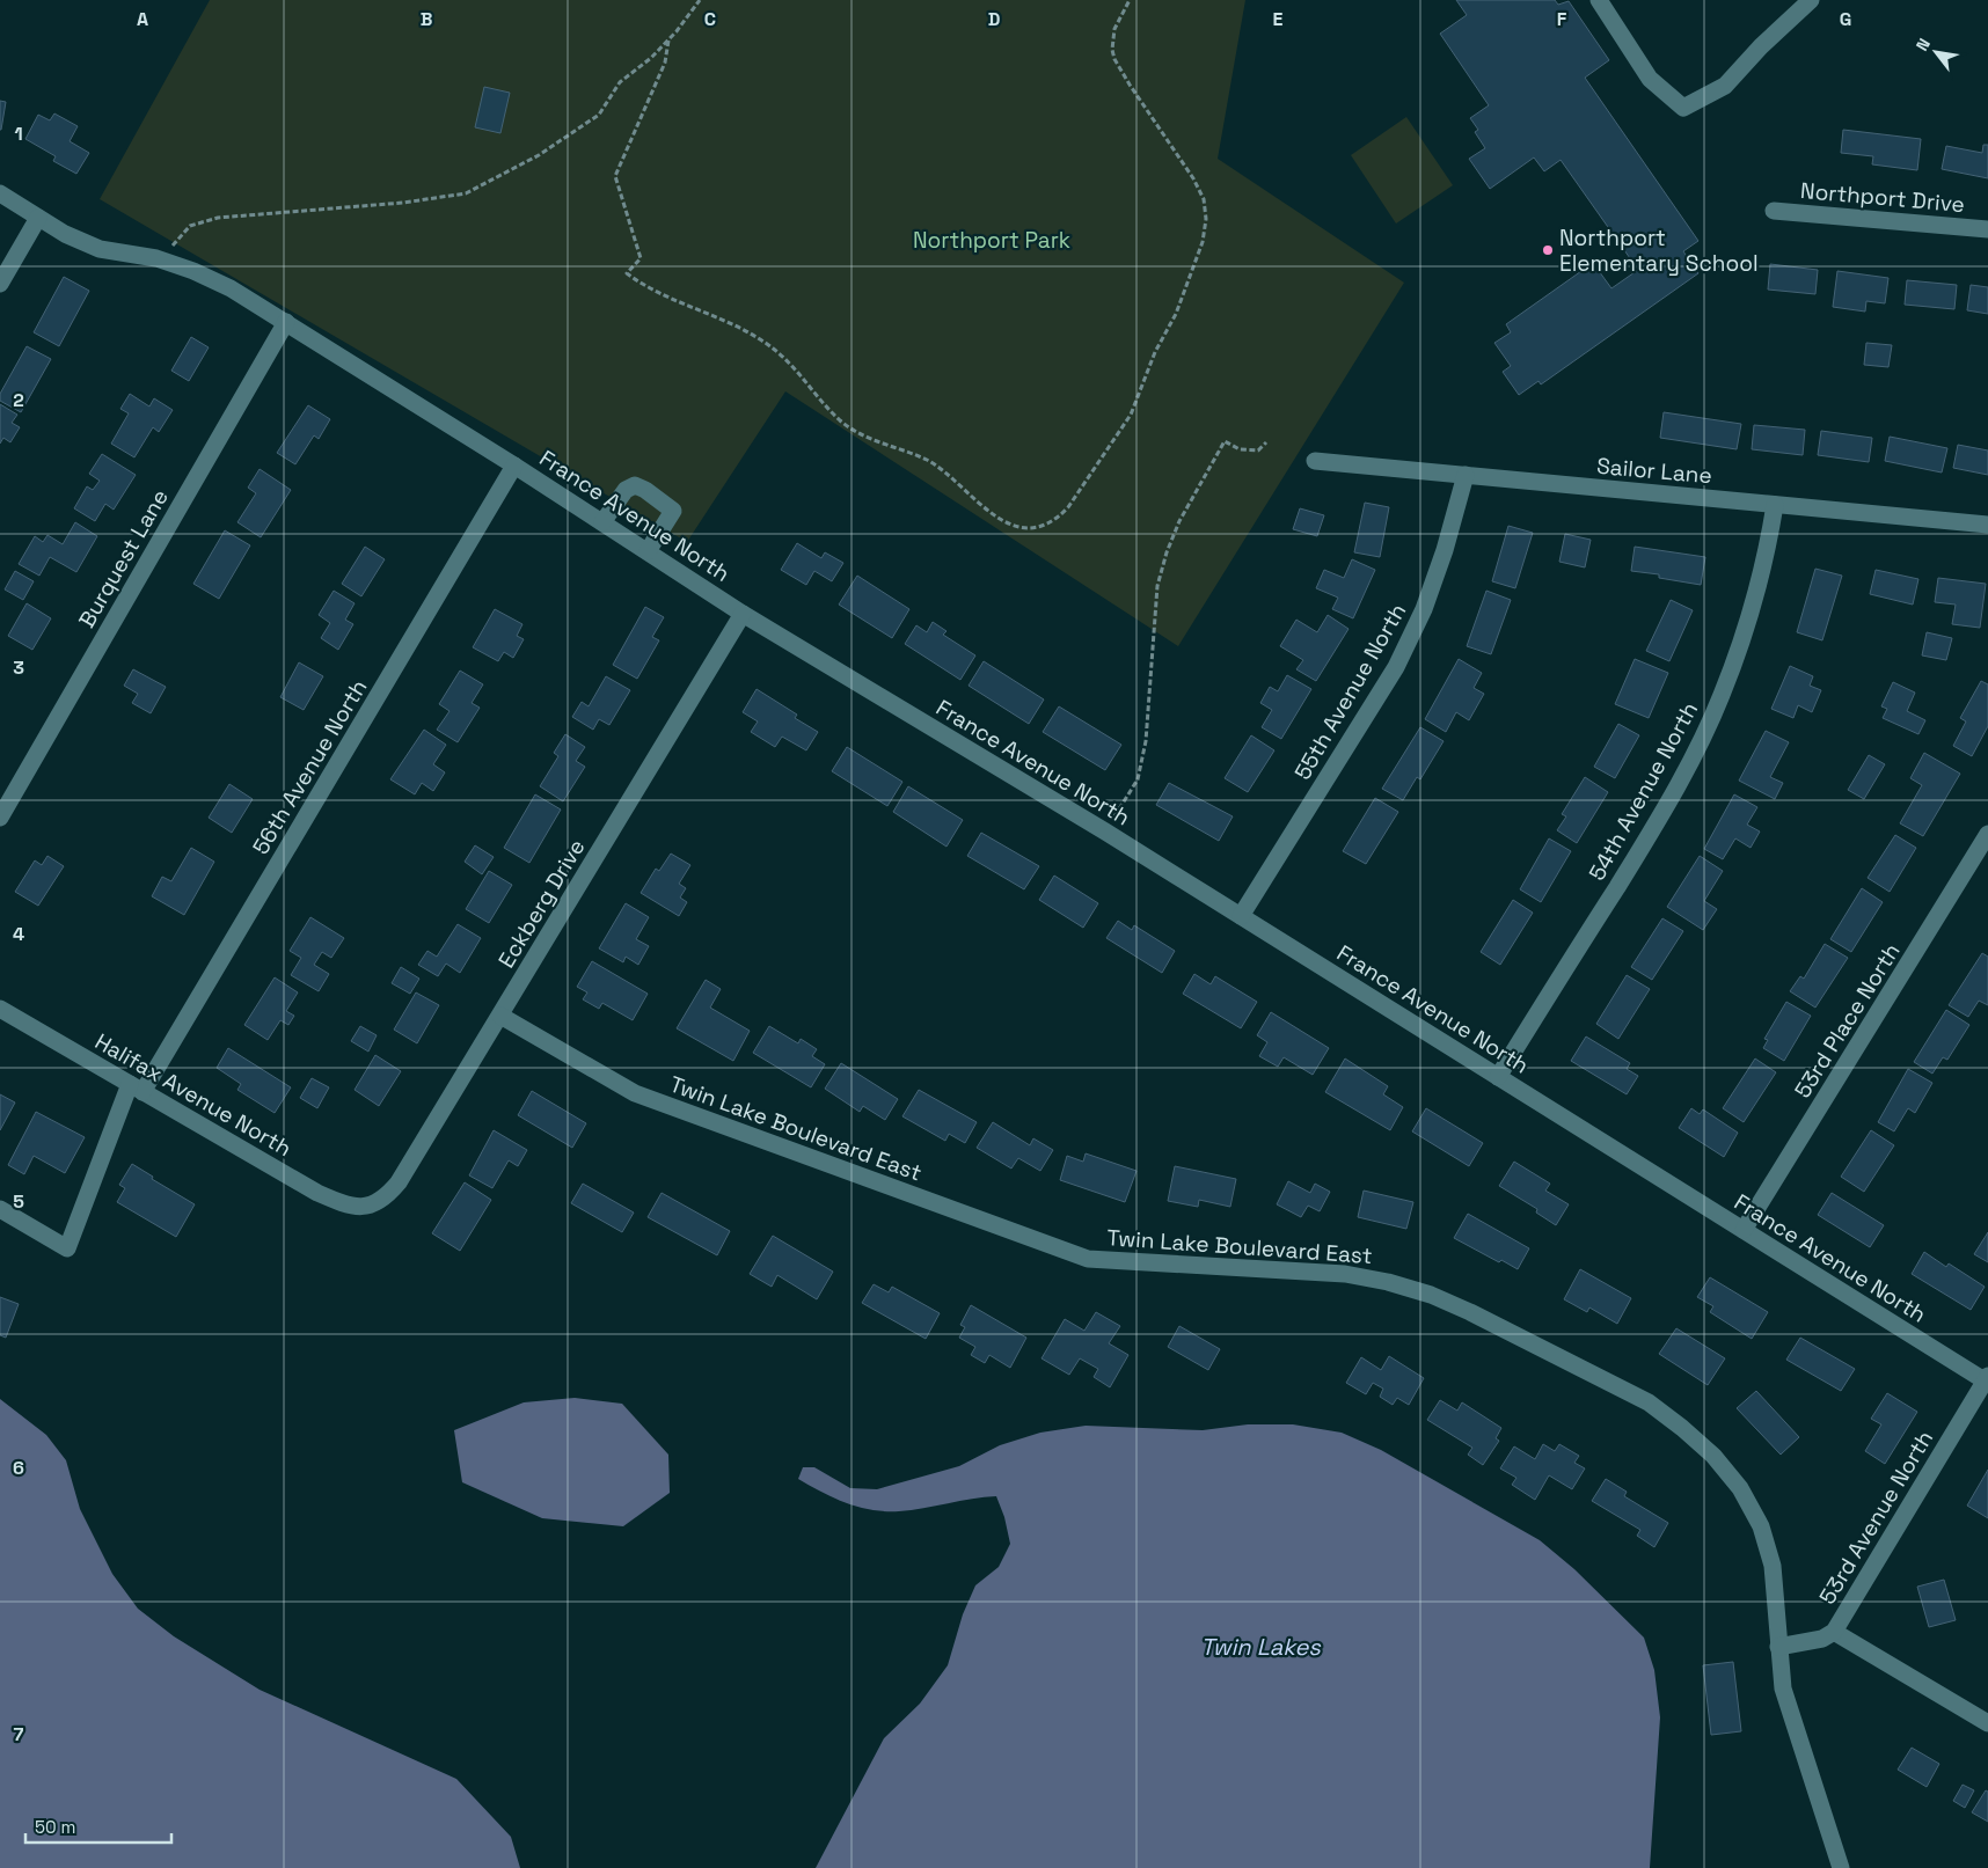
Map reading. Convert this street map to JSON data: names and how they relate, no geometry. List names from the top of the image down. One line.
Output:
{"streets":{"street":["Northport Drive","Sailor Lane","France Avenue North","Burquest Lane","55th Avenue North","56th Avenue North","54th Avenue North","Eckberg Drive","53rd Place North","Halifax Avenue North","Twin Lake Boulevard East","53rd Avenue North"]},"crossings":[["Sailor Lane","55th Avenue North"],["Sailor Lane","54th Avenue North"],["France Avenue North","Burquest Lane"],["France Avenue North","55th Avenue North"],["France Avenue North","56th Avenue North"],["France Avenue North","54th Avenue North"],["France Avenue North","Eckberg Drive"],["France Avenue North","53rd Place North"],["France Avenue North","53rd Avenue North"],["56th Avenue North","Halifax Avenue North"],["Eckberg Drive","Halifax Avenue North"],["Eckberg Drive","Twin Lake Boulevard East"],["Twin Lake Boulevard East","53rd Avenue North"]],"water":["Twin Lakes"],"parks":["Northport Park"],"places":["Northport Elementary School"],"scale_bar":"50 m","north":"top left","grid":{"columns":["A","B","C","D","E","F","G"],"rows":["1","2","3","4","5","6","7"]}}
